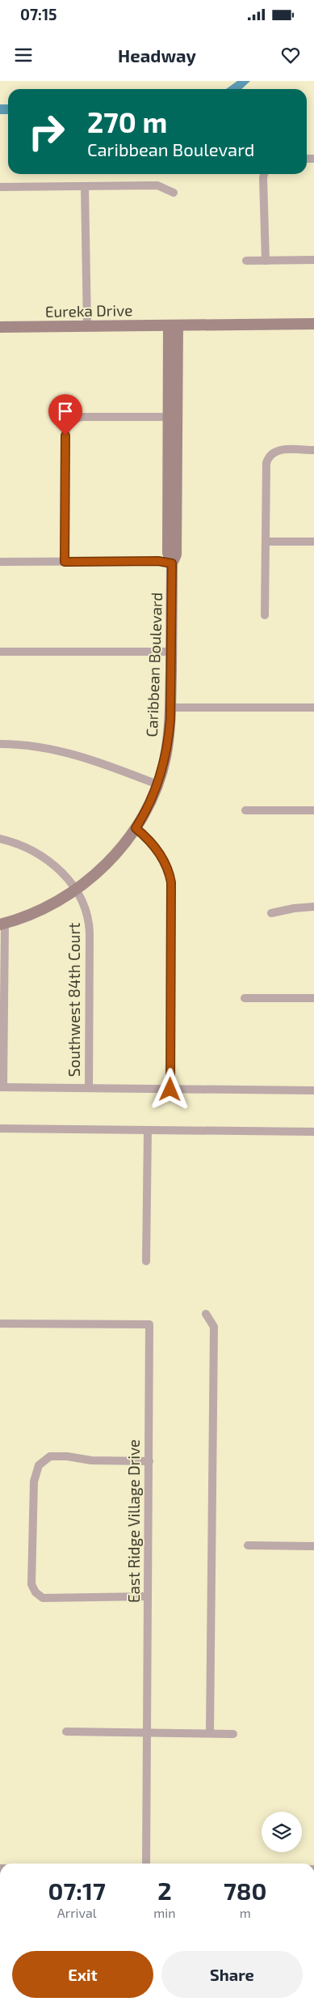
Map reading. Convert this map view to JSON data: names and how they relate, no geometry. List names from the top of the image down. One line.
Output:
{"streets":{"street":["Eureka Drive","Caribbean Boulevard","Southwest 84th Court","East Ridge Village Drive"]},"crossings":[["Eureka Drive","Caribbean Boulevard"],["Caribbean Boulevard","Southwest 84th Court"]],"page":{"status":"07:15","header":"Headway","turn":["270 m","Caribbean Boulevard"],"eta":["07:17","Arrival","2","min","780","m"],"buttons":["Exit","Share"]}}
